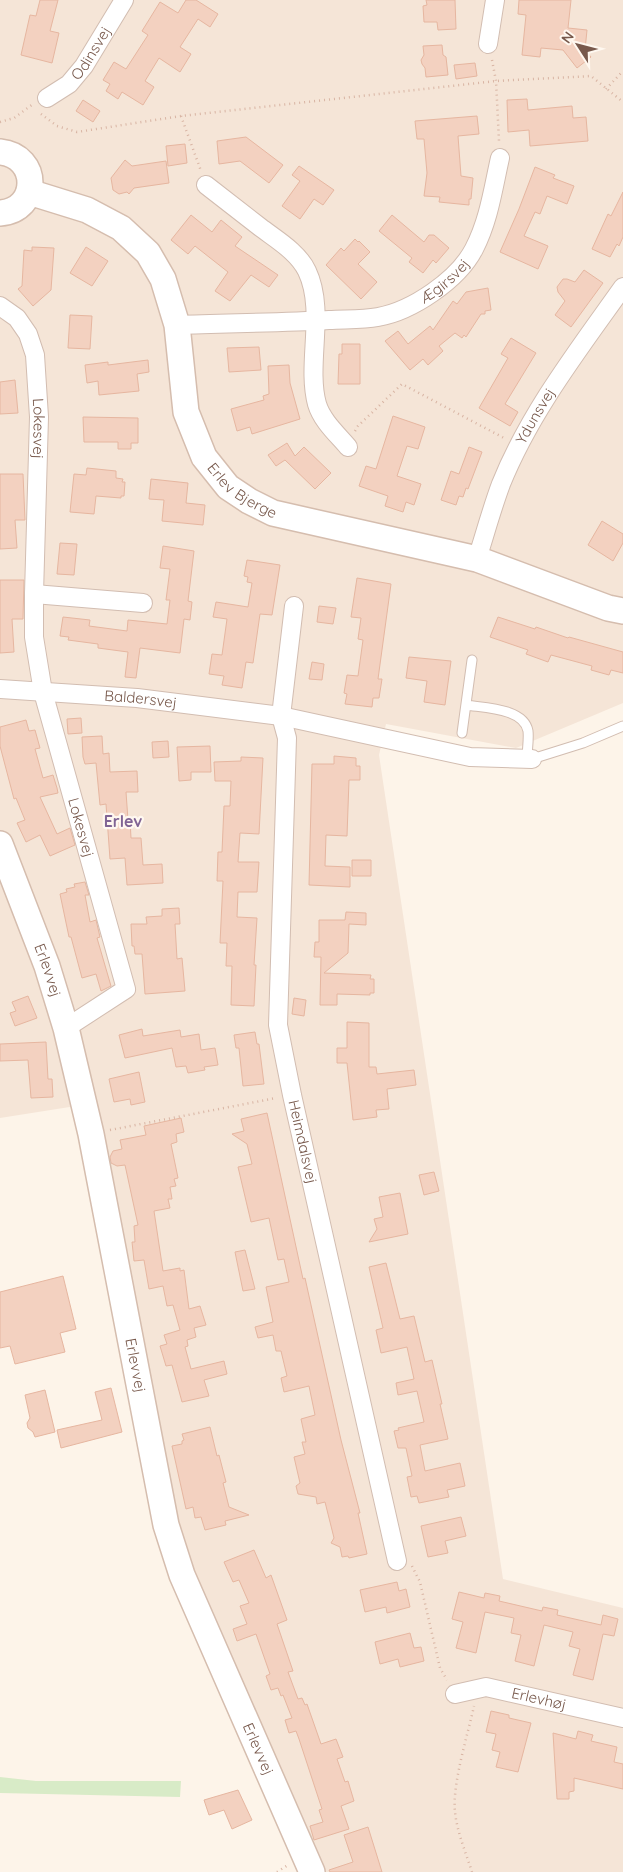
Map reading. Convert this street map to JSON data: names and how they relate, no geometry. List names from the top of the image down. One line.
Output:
{"streets":{"street":["Odinsvej","Ægirsvej","Ydunsvej","Lokesvej","Erlev Bjerge","Baldersvej","Erlevvej","Heimdalsvej","Erlevhøj"]},"crossings":[["Ægirsvej","Erlev Bjerge"],["Ydunsvej","Erlev Bjerge"],["Lokesvej","Baldersvej"],["Lokesvej","Erlevvej"],["Baldersvej","Heimdalsvej"]],"districts":["Erlev"],"north":"top left"}
